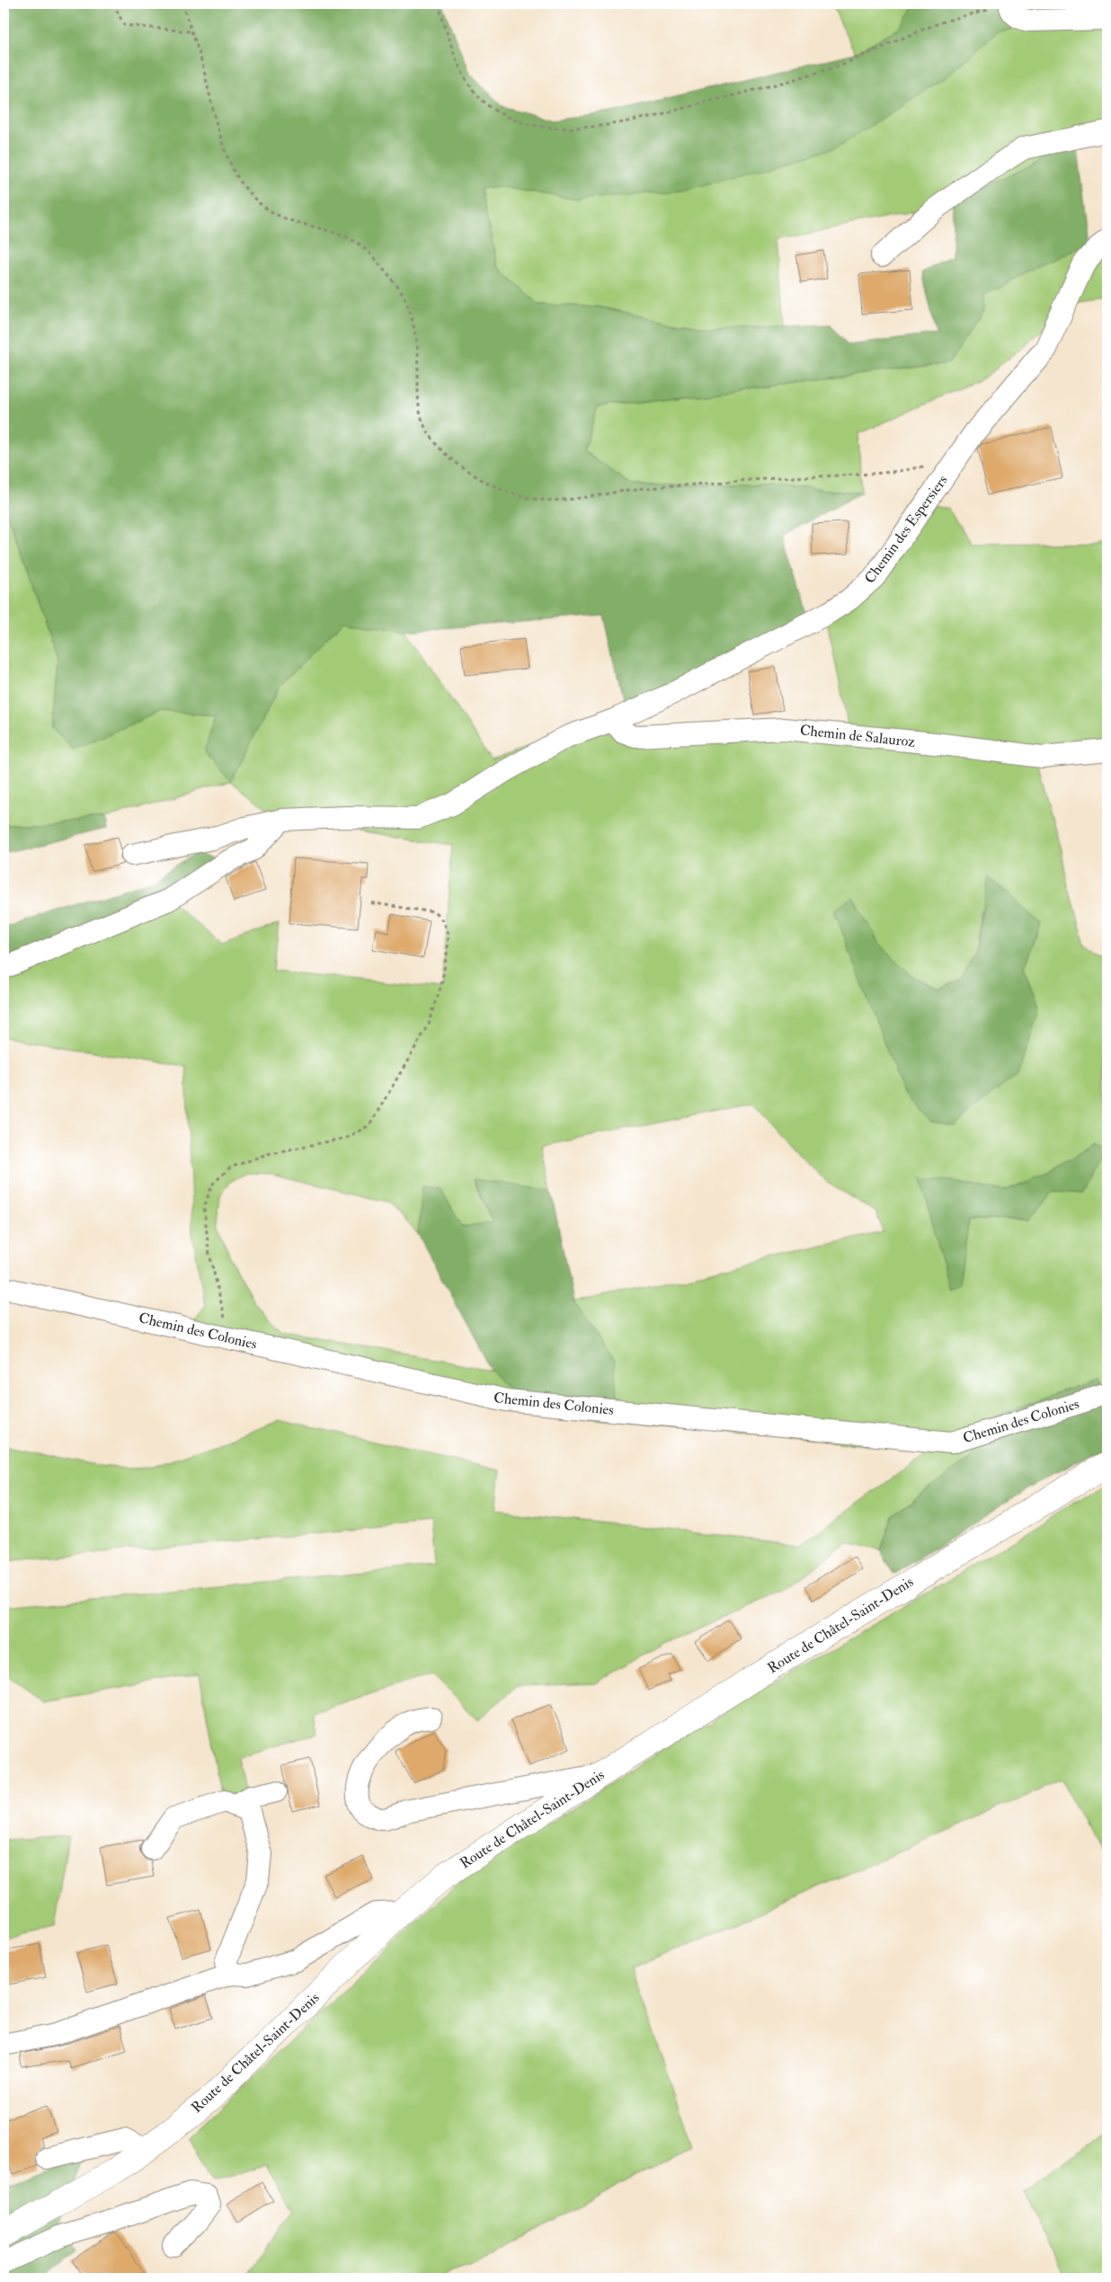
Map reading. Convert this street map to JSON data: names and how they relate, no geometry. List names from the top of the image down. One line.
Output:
{"streets":{"main road":["Route de Châtel-Saint-Denis"],"street":["Chemin des Espersiers","Chemin de Salauroz","Chemin des Colonies"]},"crossings":[["Chemin des Espersiers","Chemin de Salauroz"]]}
